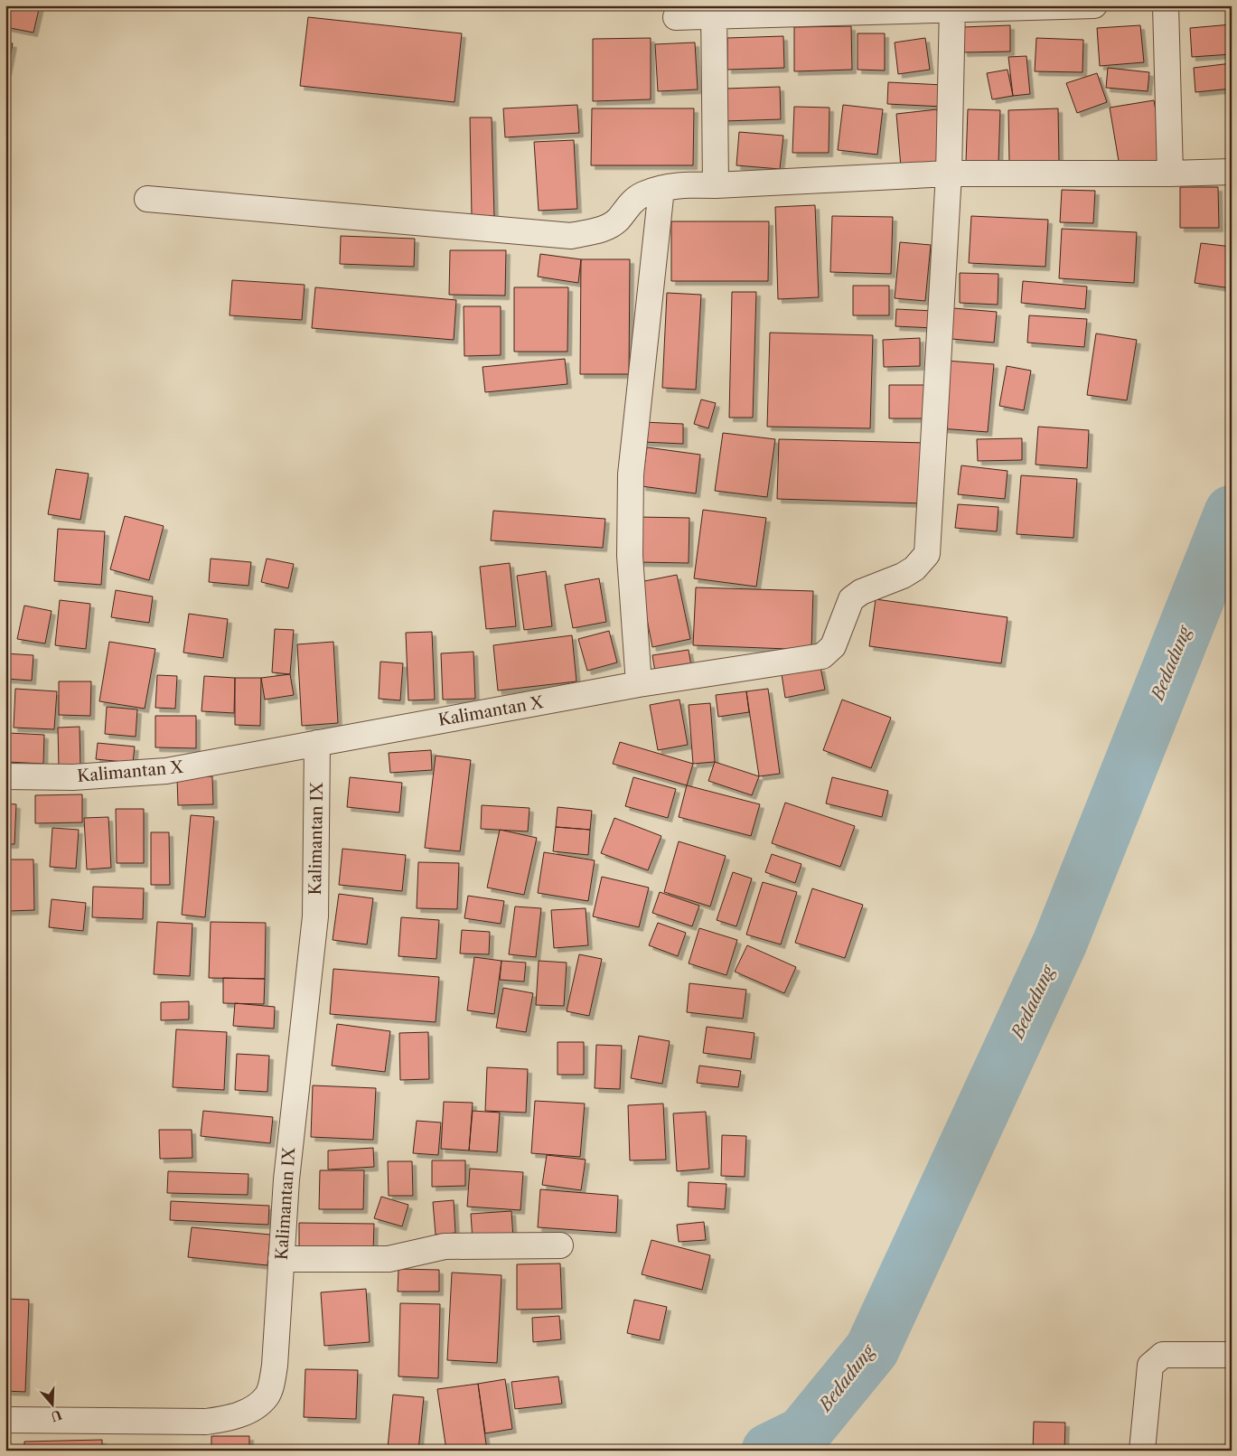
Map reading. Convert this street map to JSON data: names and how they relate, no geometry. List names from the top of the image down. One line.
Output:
{"streets":{"street":["Kalimantan X","Kalimantan IX"]},"crossings":[["Kalimantan X","Kalimantan IX"]],"water":["Bedadung"],"north":"bottom"}
